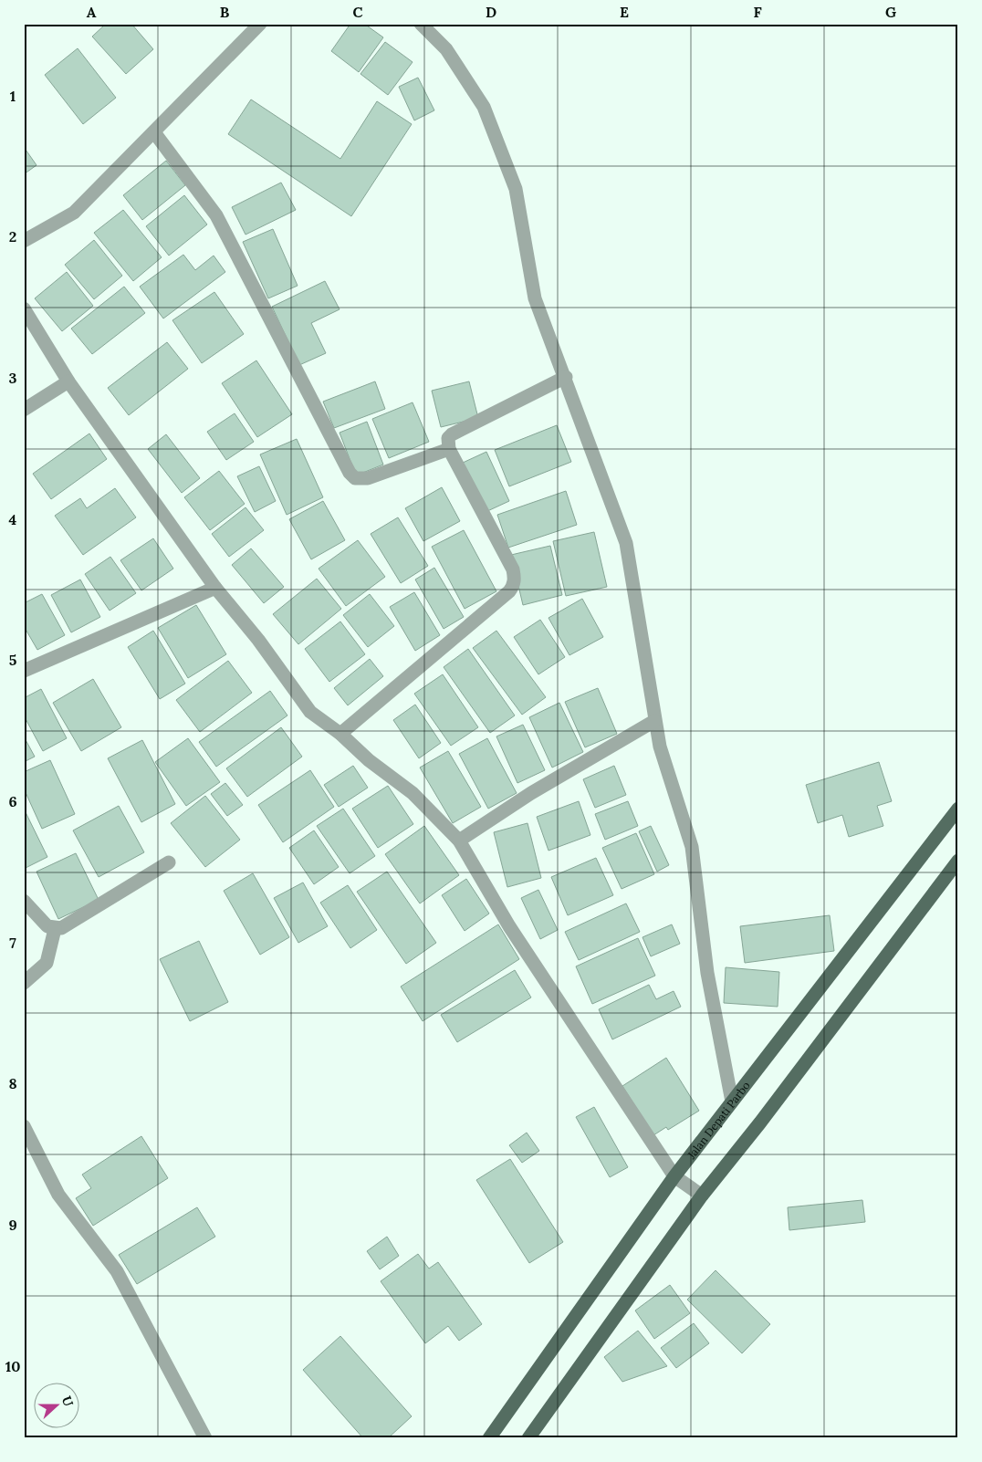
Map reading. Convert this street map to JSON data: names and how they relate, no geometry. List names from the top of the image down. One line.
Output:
{"streets":{"main road":["Jalan Depati Parbo"]},"north":"right","grid":{"columns":["A","B","C","D","E","F","G"],"rows":["1","2","3","4","5","6","7","8","9","10"]}}
